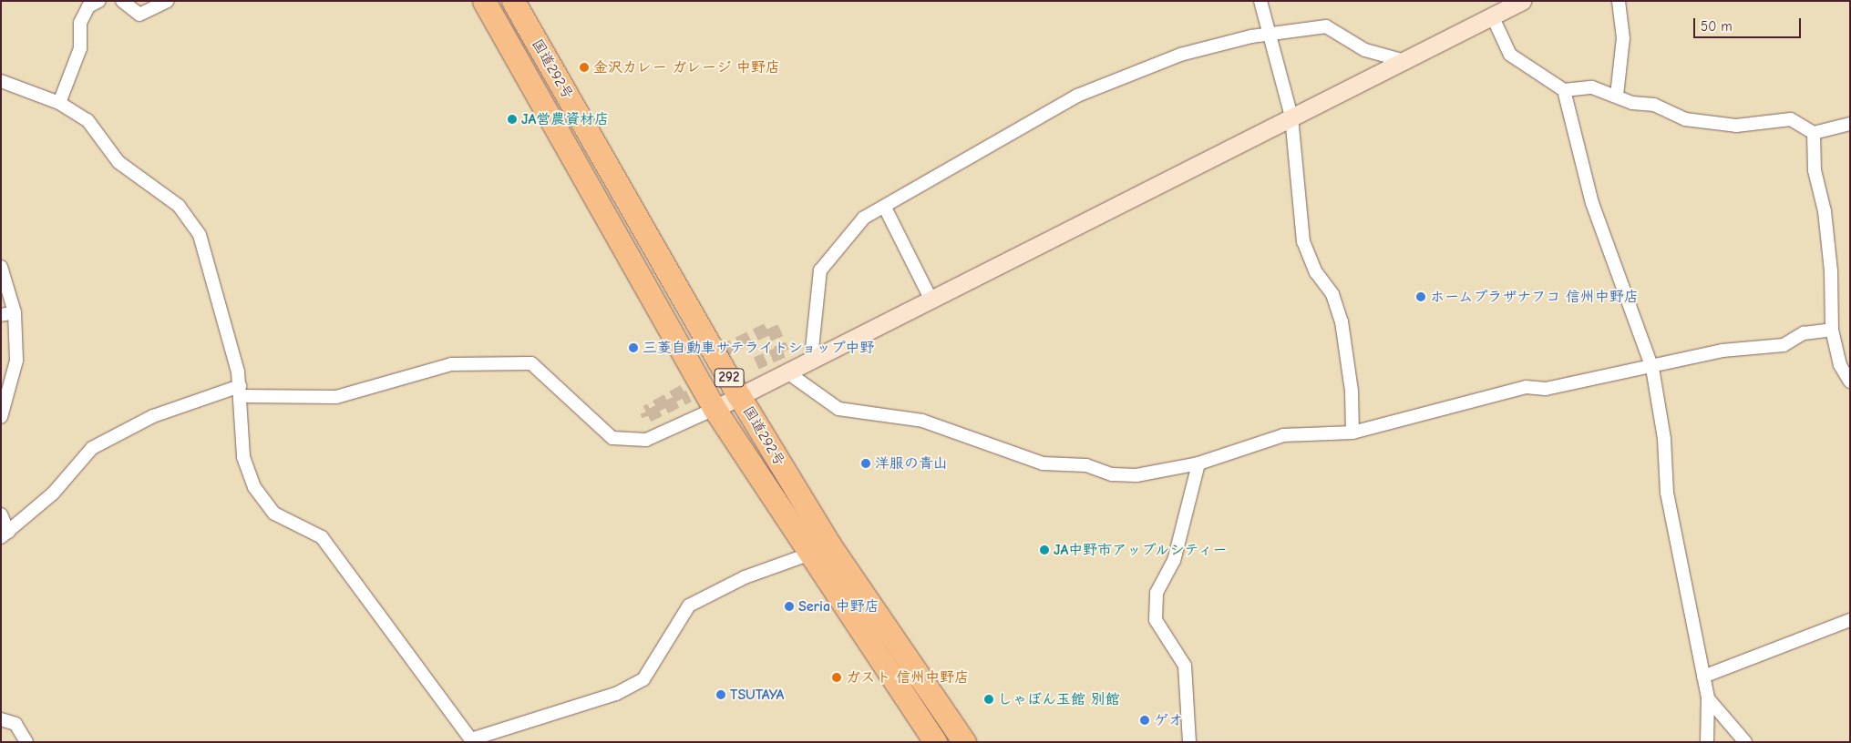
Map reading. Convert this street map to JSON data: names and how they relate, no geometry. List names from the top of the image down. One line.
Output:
{"streets":{"highway":["国道292号","292"]},"places":["金沢カレー ガレージ 中野店","JA営農資材店","ホームプラザナフコ 信州中野店","三菱自動車サテライトショップ中野","洋服の青山","JA中野市アップルシティー","Seria 中野店","ガスト 信州中野店","TSUTAYA","しゃぼん玉館 別館","ゲオ"],"scale_bar":"50 m"}
